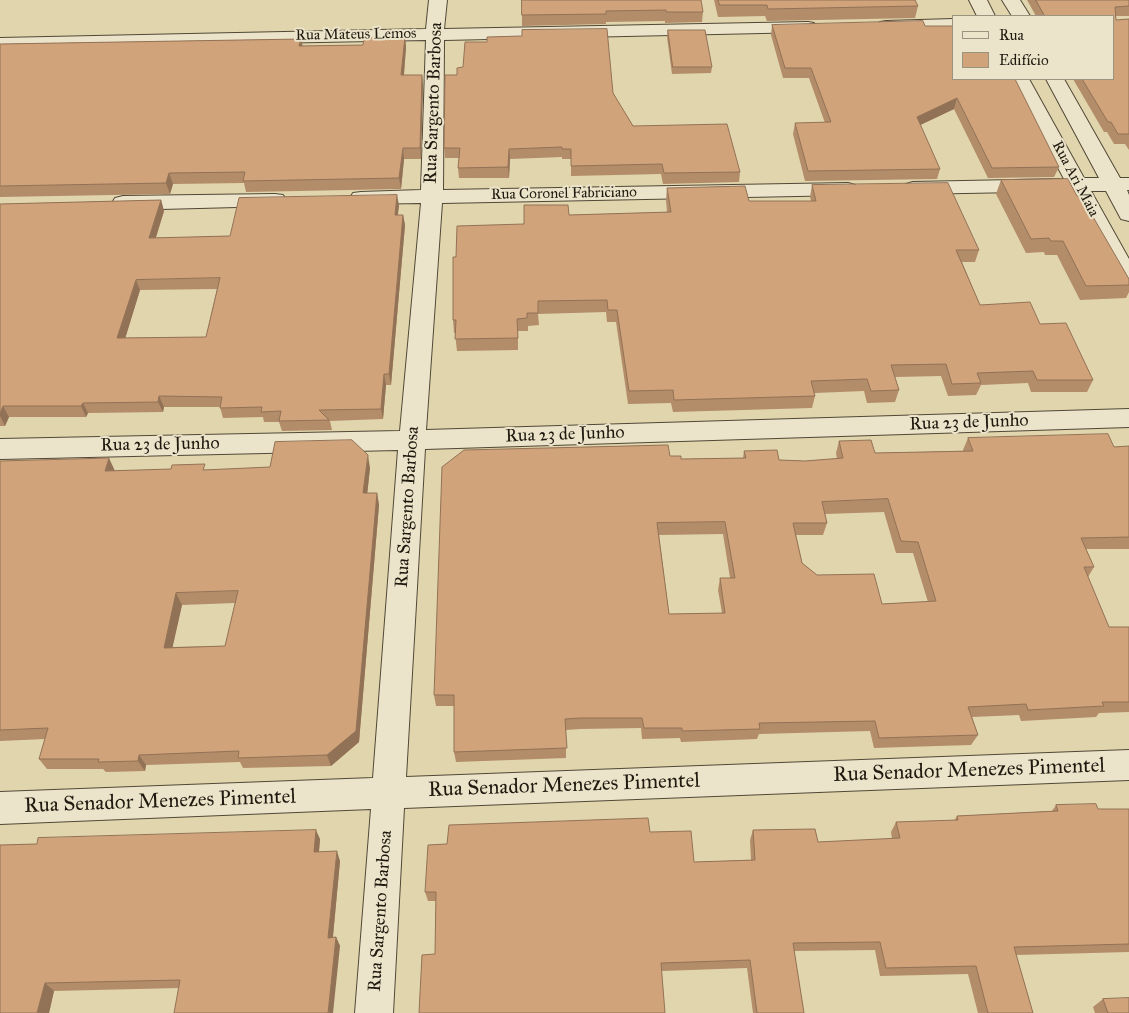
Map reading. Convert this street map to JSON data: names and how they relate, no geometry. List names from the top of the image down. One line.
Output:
{"streets":{"street":["Rua Mateus Lemos","Rua Sargento Barbosa","Rua Ari Maia","Rua Coronel Fabriciano","Rua 23 de Junho","Rua Senador Menezes Pimentel"]},"crossings":[["Rua Mateus Lemos","Rua Sargento Barbosa"],["Rua Sargento Barbosa","Rua Coronel Fabriciano"],["Rua Sargento Barbosa","Rua 23 de Junho"],["Rua Sargento Barbosa","Rua Senador Menezes Pimentel"],["Rua Ari Maia","Rua Coronel Fabriciano"]],"legend":["Rua","Edifício"]}
